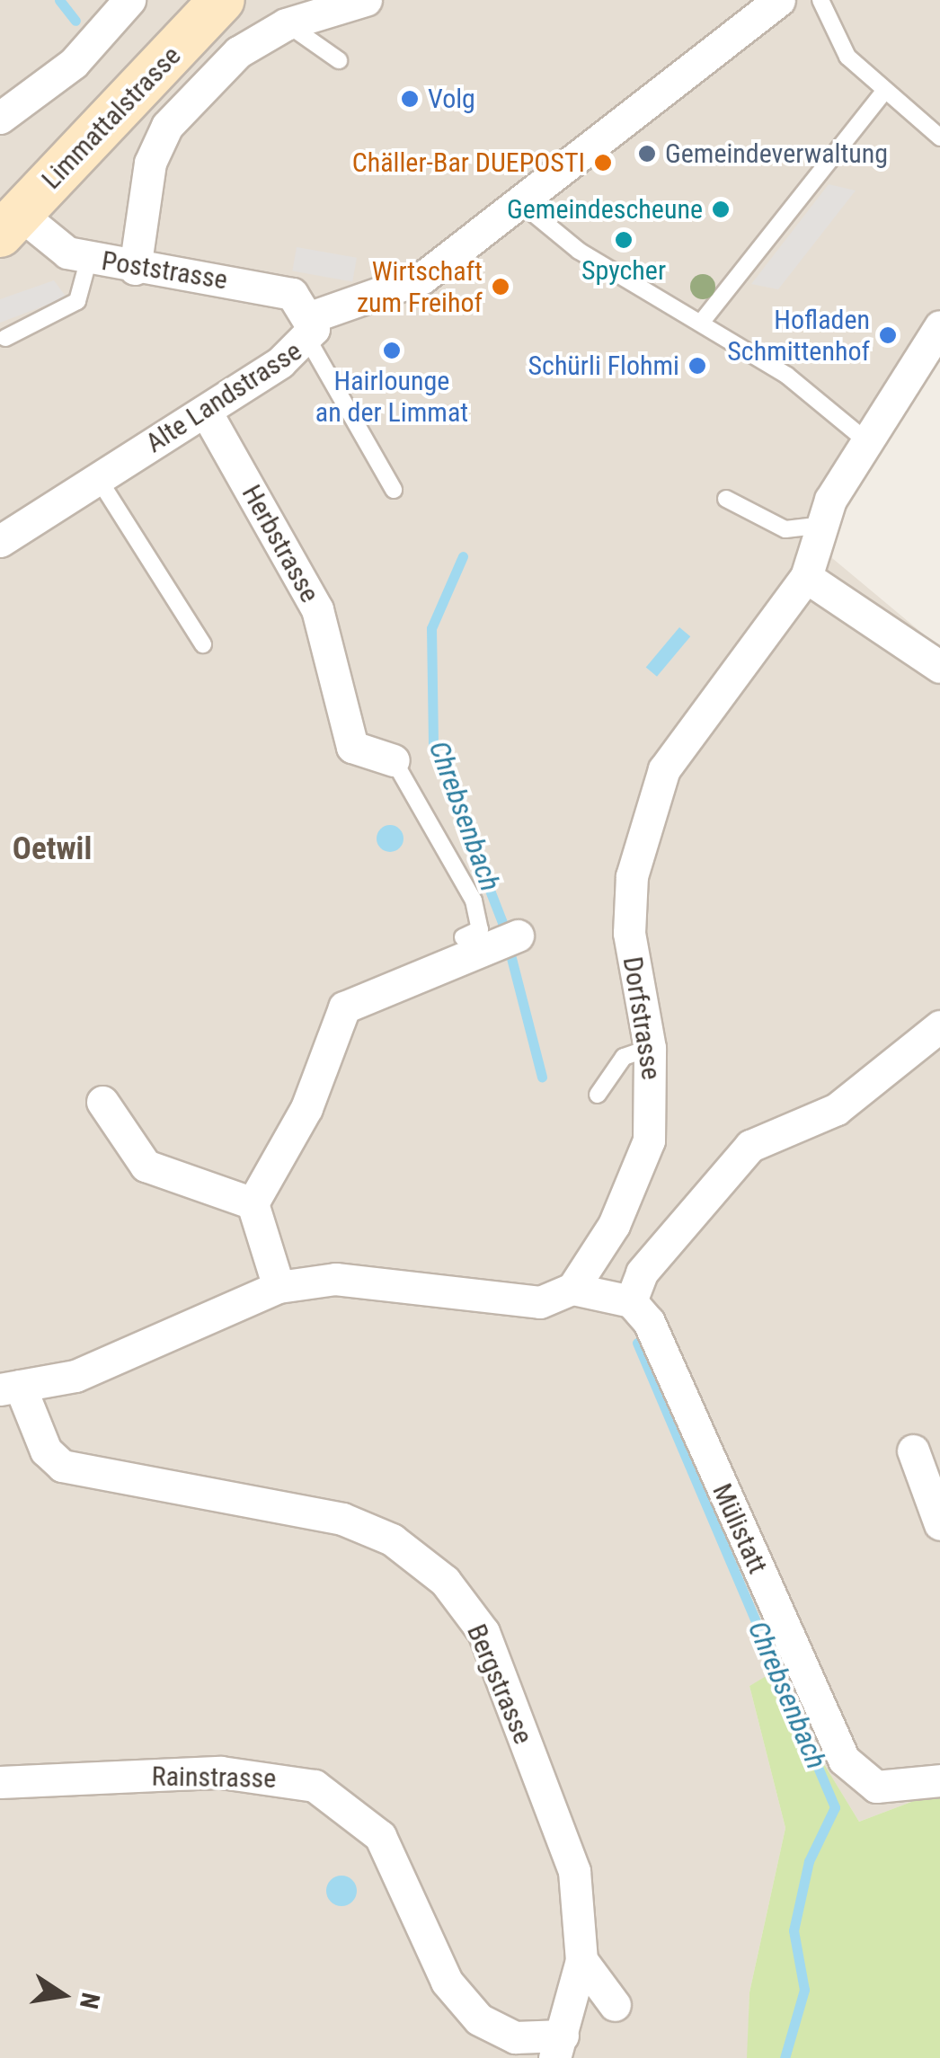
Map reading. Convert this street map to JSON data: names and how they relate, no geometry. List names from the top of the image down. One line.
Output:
{"streets":{"main road":["Limmattalstrasse"],"street":["Poststrasse","Alte Landstrasse","Herbstrasse","Dorfstrasse","Mülistatt","Bergstrasse","Rainstrasse"]},"crossings":[["Limmattalstrasse","Poststrasse"],["Poststrasse","Alte Landstrasse"],["Alte Landstrasse","Herbstrasse"]],"districts":["Oetwil"],"water":["Chrebsenbach"],"places":["Volg","Gemeindeverwaltung","Chäller-Bar DUEPOSTI","Gemeindescheune","Spycher","Wirtschaft zum Freihof","Hofladen Schmittenhof","Hairlounge an der Limmat","Schürli Flohmi"],"north":"right"}
